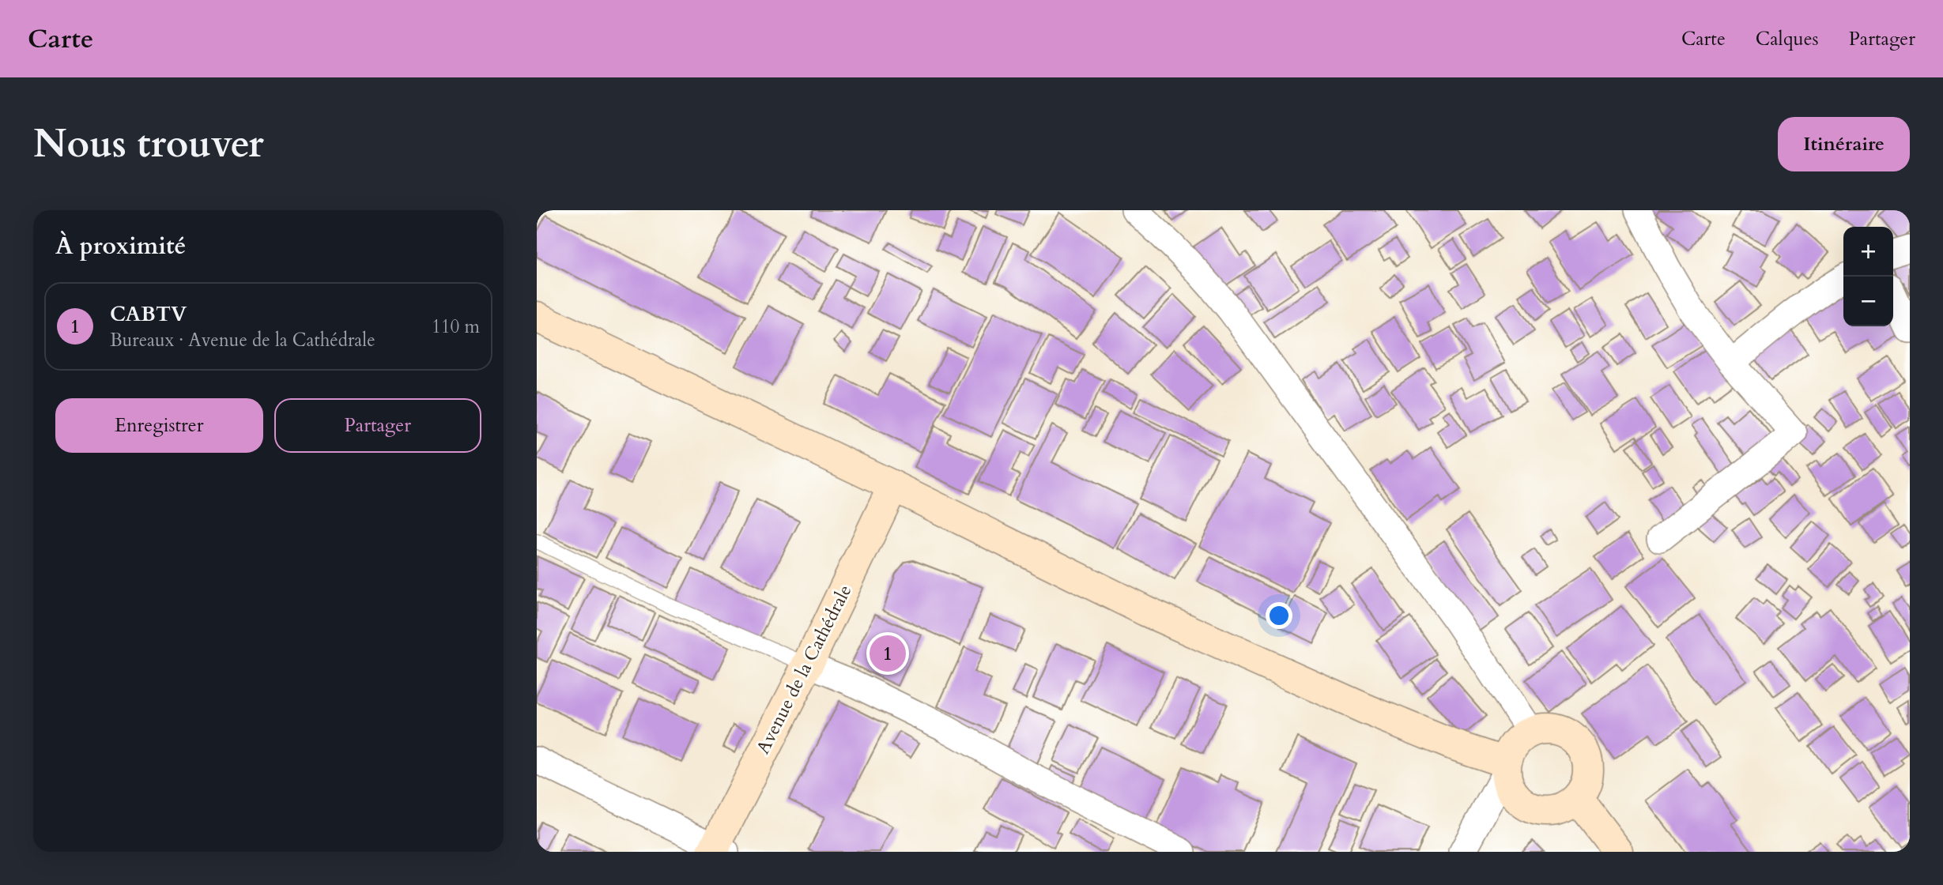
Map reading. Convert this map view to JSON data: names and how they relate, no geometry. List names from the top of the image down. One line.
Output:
{"streets":{"street":["Avenue de la Cathédrale"]},"page":{"header":"Carte","nav":["Carte","Calques","Partager"],"buttons":["Itinéraire",["Enregistrer","Partager"]],"title":"Nous trouver","heading":"À proximité","map_buttons":["+","−"],"list":[{"mark":"1","name":"CABTV","note":"Bureaux · Avenue de la Cathédrale","value":"110 m"}],"pins":"1"}}
